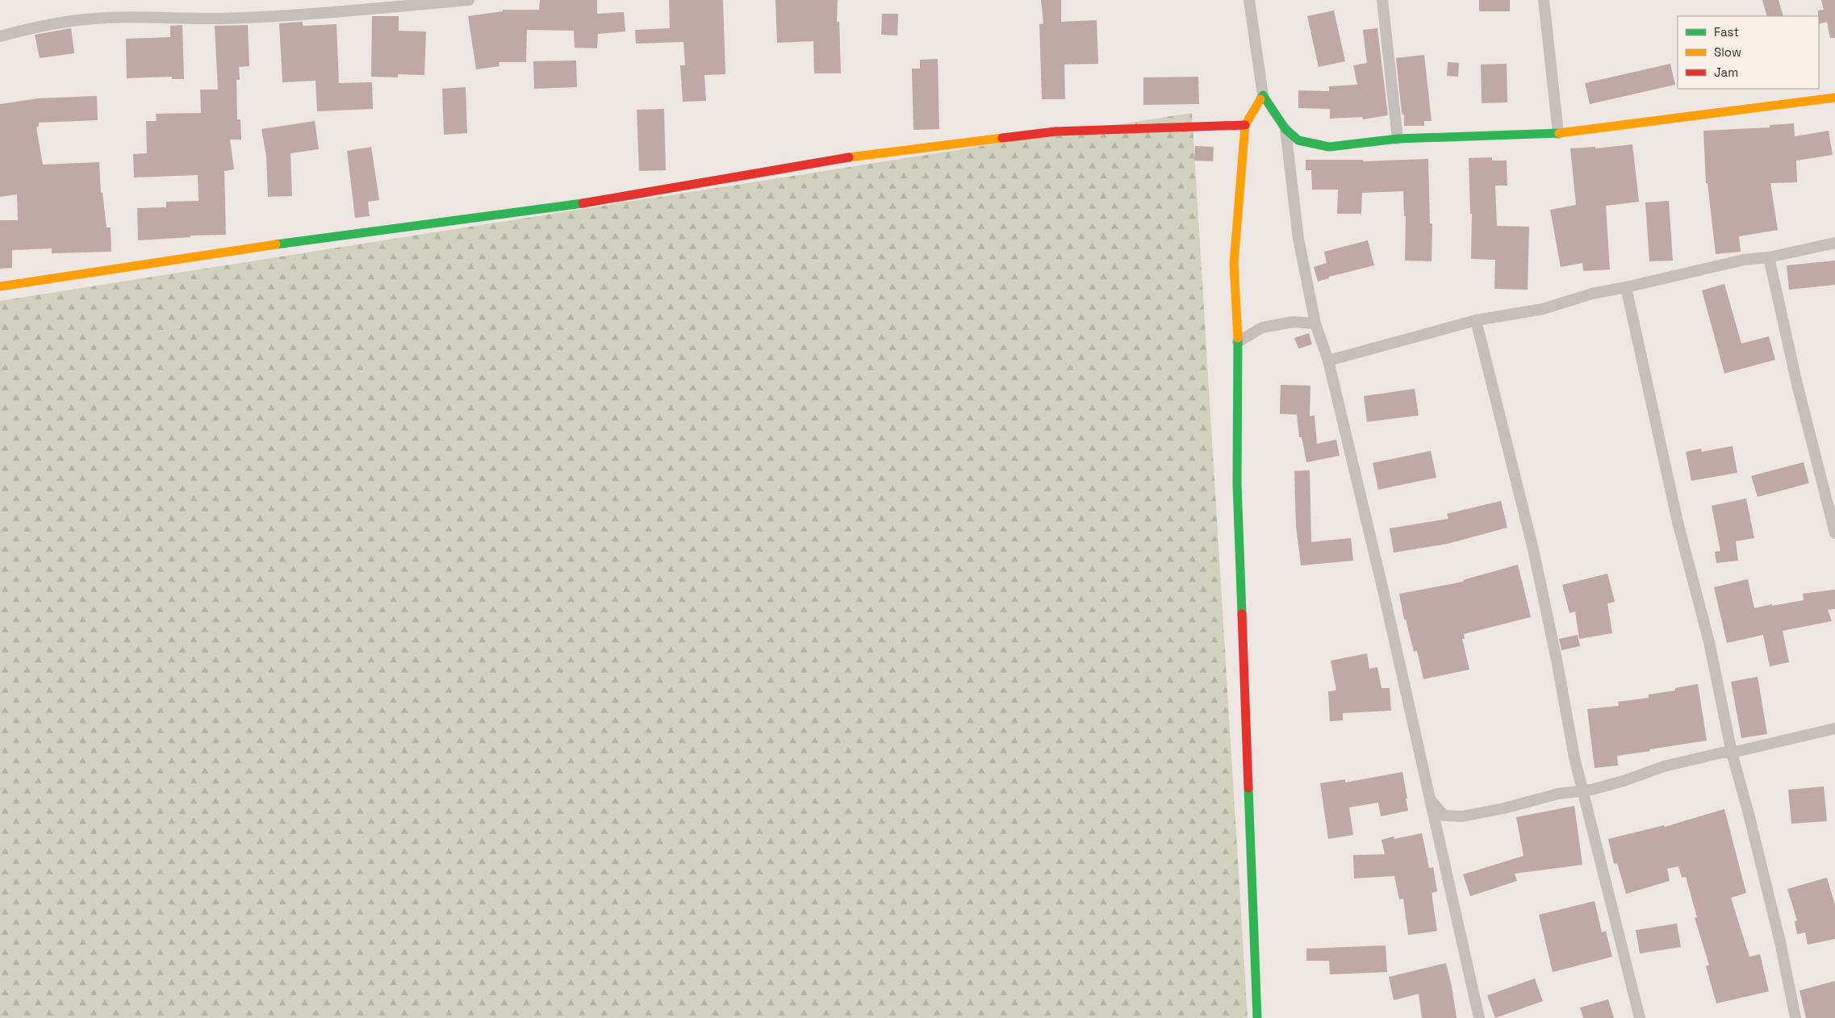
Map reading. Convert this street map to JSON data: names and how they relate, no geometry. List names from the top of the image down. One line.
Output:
{"legend":["Fast","Slow","Jam"]}
